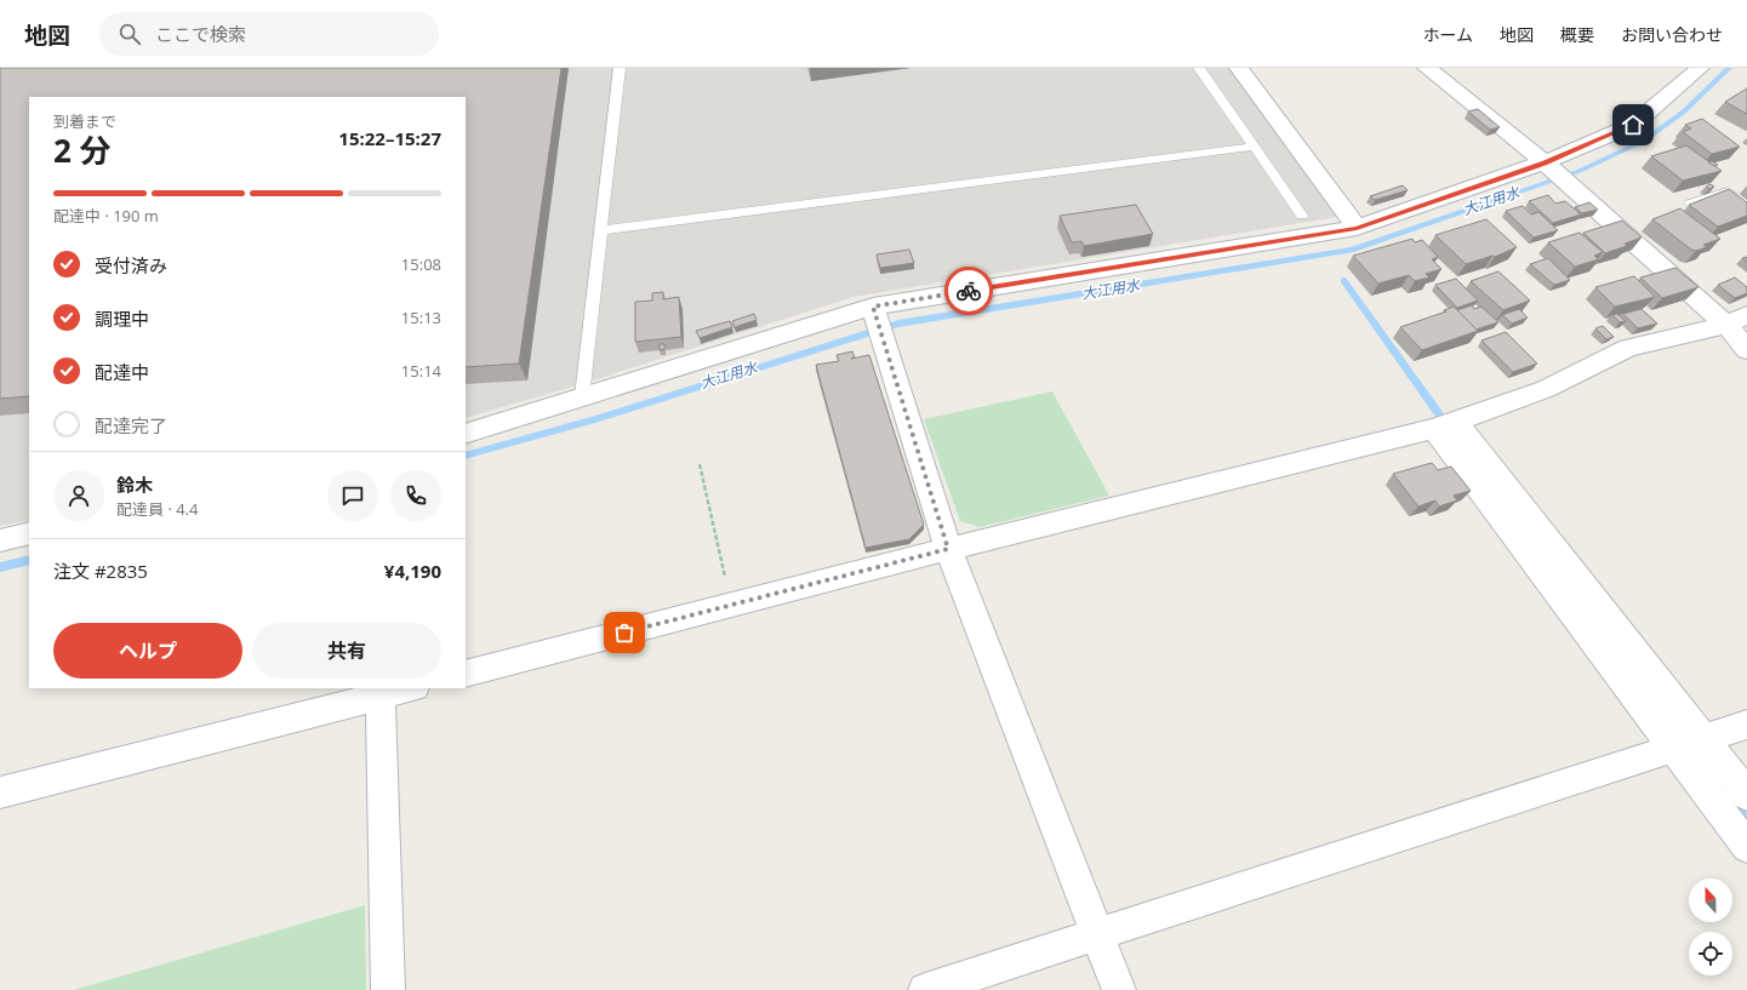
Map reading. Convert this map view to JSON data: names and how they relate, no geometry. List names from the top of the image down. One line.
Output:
{"water":["大江用水"],"north":"top","page":{"header":"地図","search":"ここで検索","nav":["ホーム","地図","概要","お問い合わせ"],"heading":["2 分","到着まで","15:22–15:27"],"panel":["鈴木","配達員 · 4.4","注文 #2835","¥4,190"],"bar":"配達中 · 190 m","list":[["受付済み","15:08"],["調理中","15:13"],["配達中","15:14"],"配達完了"],"buttons":["ヘルプ","共有"]}}
